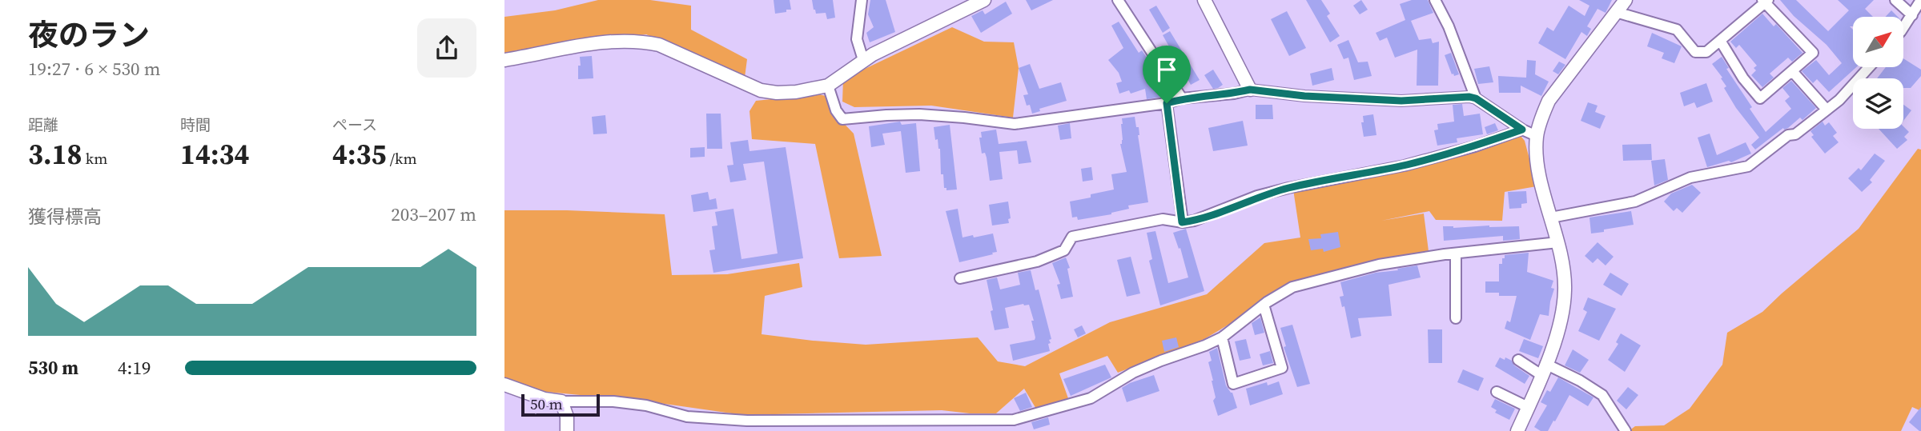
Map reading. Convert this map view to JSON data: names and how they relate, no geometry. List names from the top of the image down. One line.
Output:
{"scale_bar":"50 m","north":"top right","page":{"heading":["夜のラン","19:27 · 6 × 530 m"],"stats":[["距離","3.18 km"],["時間","14:34"],["ペース","4:35 /km"]],"chart":["獲得標高","203–207 m"],"list":[{"name":"530 m","note":"4:19"}],"scale":"50 m"}}
